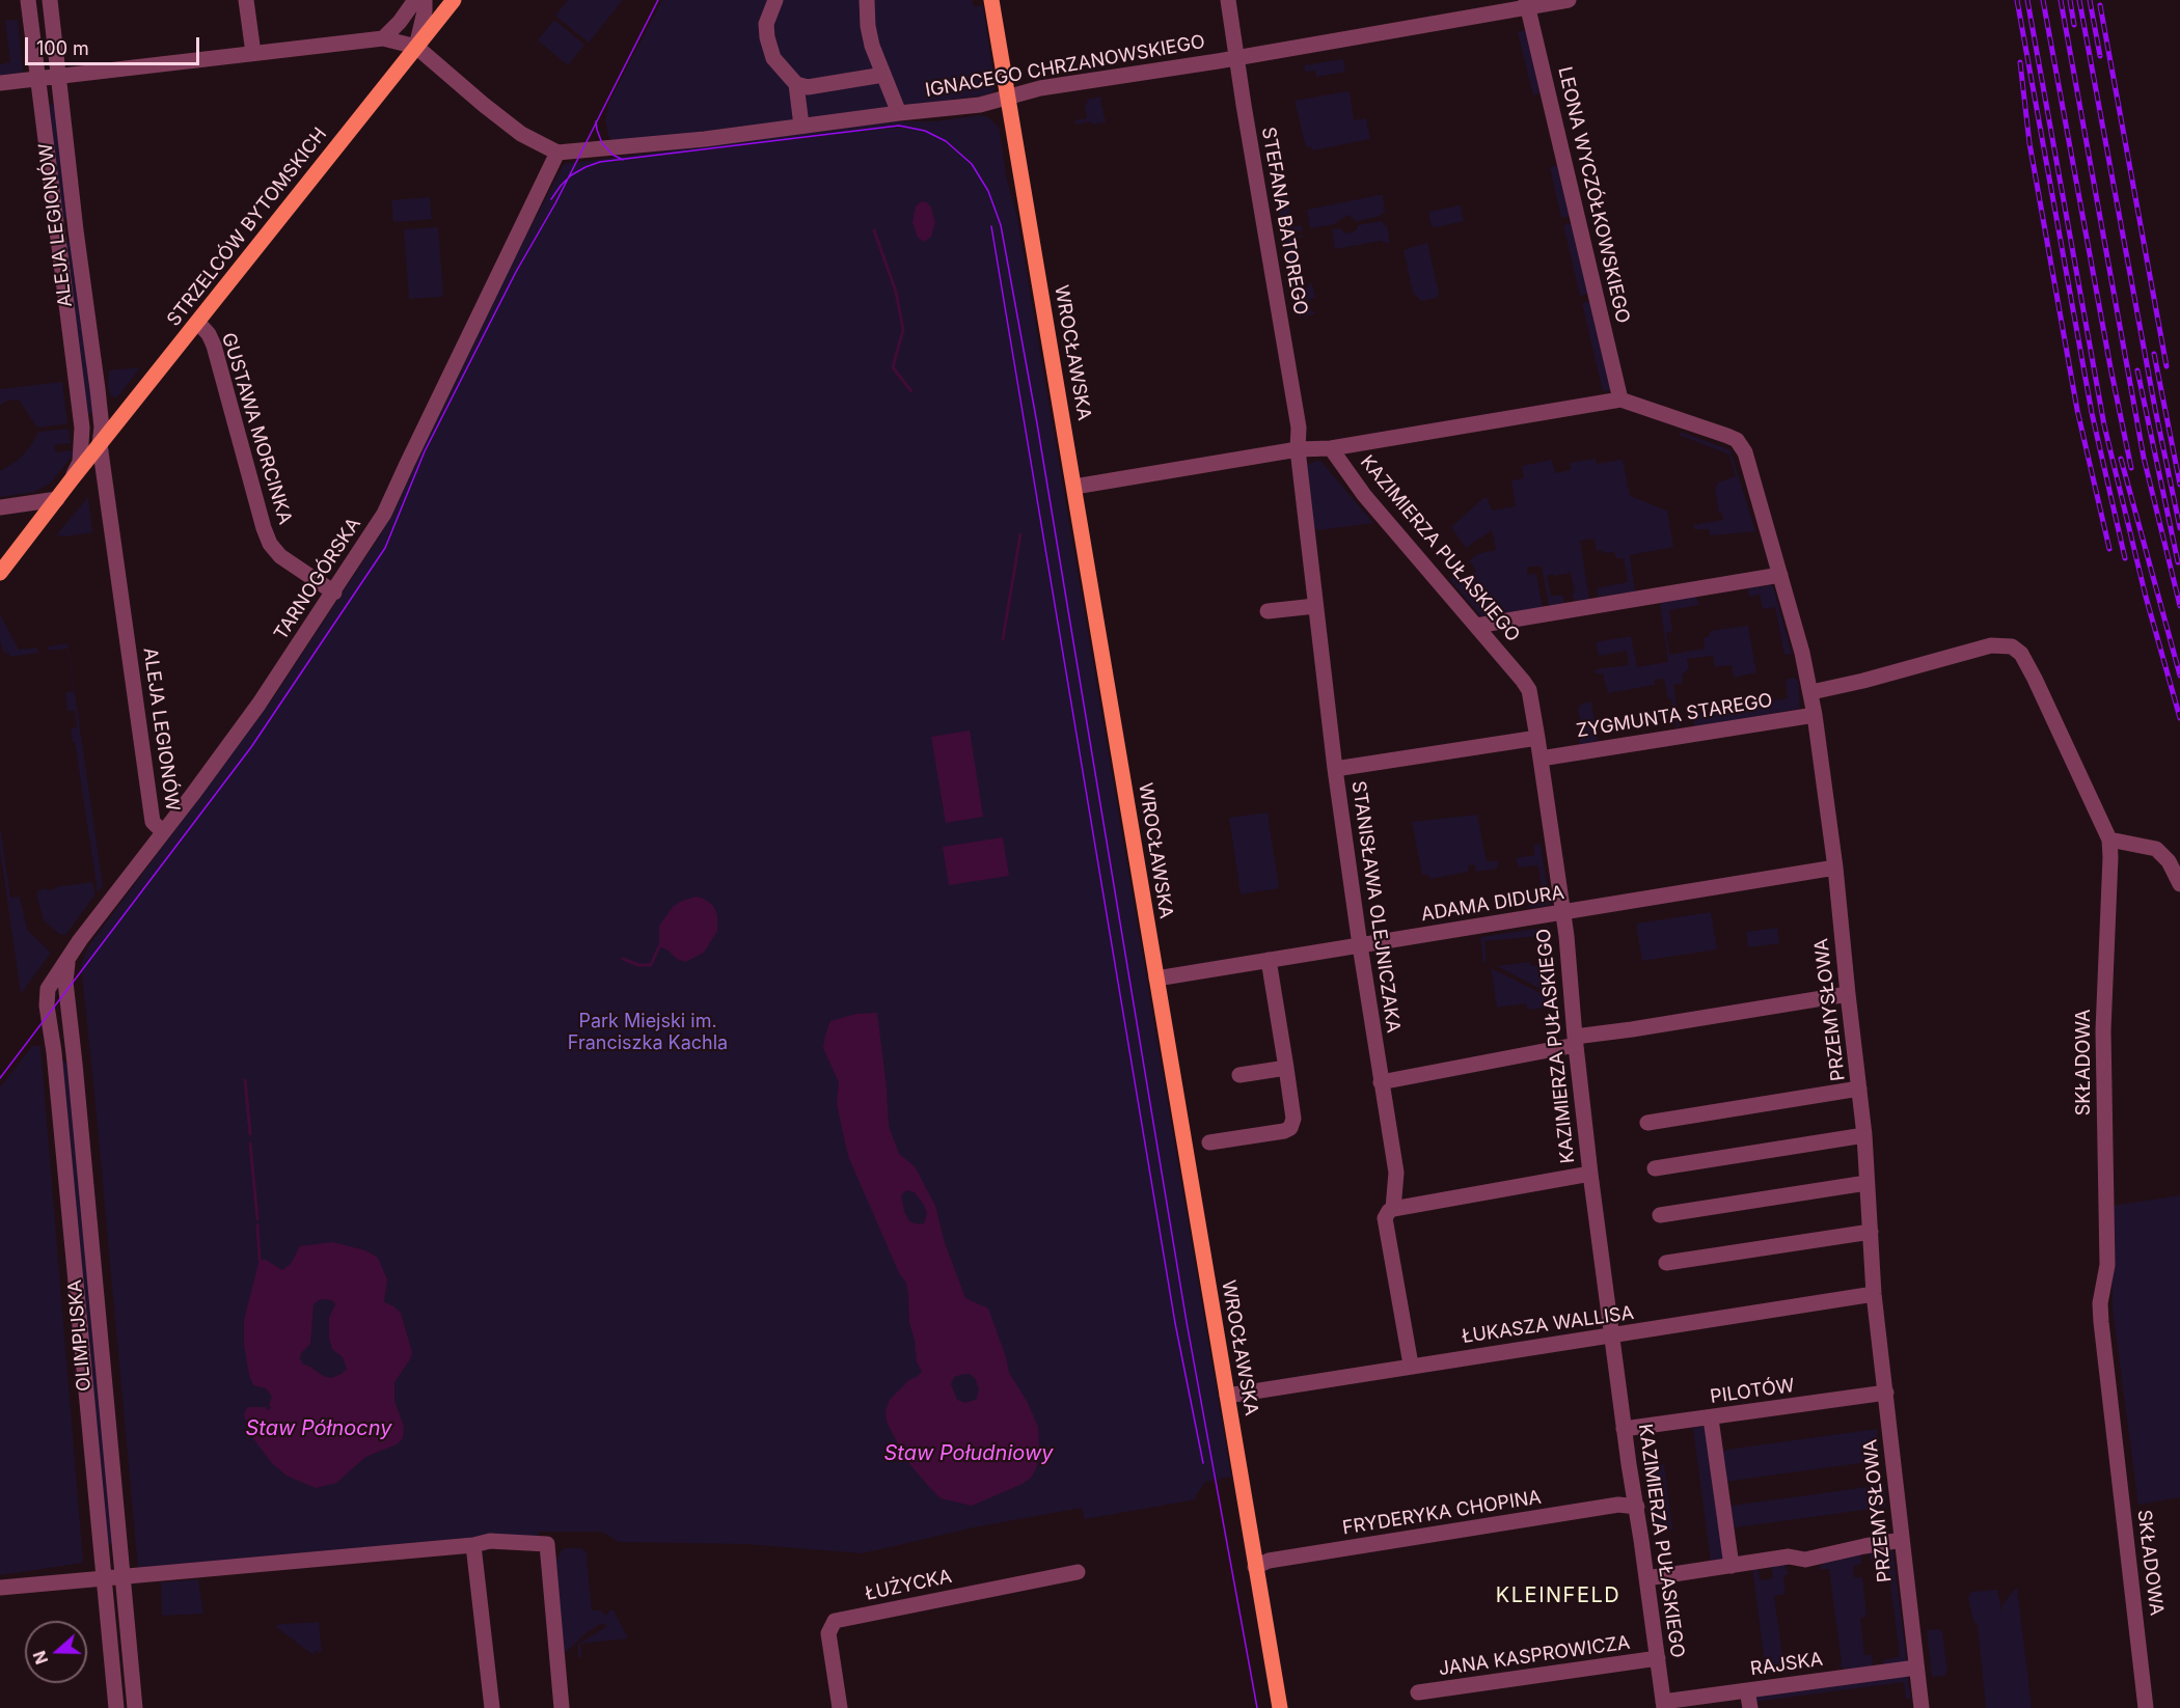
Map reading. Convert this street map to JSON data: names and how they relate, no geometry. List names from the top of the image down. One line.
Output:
{"streets":{"main road":["STRZELCÓW BYTOMSKICH","WROCŁAWSKA"],"street":["IGNACEGO CHRZANOWSKIEGO","LEONA WYCZÓŁKOWSKIEGO","STEFANA BATOREGO","ALEJA LEGIONÓW","GUSTAWA MORCINKA","KAZIMIERZA PUŁASKIEGO","TARNOGÓRSKA","ZYGMUNTA STAREGO","ADAMA DIDURA","STANISŁAWA OLEJNICZAKA","PRZEMYSŁOWA","SKŁADOWA","ŁUKASZA WALLISA","OLIMPIJSKA","PILOTÓW","FRYDERYKA CHOPINA","ŁUŻYCKA","JANA KASPROWICZA","RAJSKA"]},"crossings":[["IGNACEGO CHRZANOWSKIEGO","LEONA WYCZÓŁKOWSKIEGO"],["IGNACEGO CHRZANOWSKIEGO","STEFANA BATOREGO"],["IGNACEGO CHRZANOWSKIEGO","WROCŁAWSKA"],["IGNACEGO CHRZANOWSKIEGO","TARNOGÓRSKA"],["LEONA WYCZÓŁKOWSKIEGO","PRZEMYSŁOWA"],["STEFANA BATOREGO","STANISŁAWA OLEJNICZAKA"],["ALEJA LEGIONÓW","STRZELCÓW BYTOMSKICH"],["ALEJA LEGIONÓW","TARNOGÓRSKA"],["STRZELCÓW BYTOMSKICH","GUSTAWA MORCINKA"],["WROCŁAWSKA","ADAMA DIDURA"],["WROCŁAWSKA","ŁUKASZA WALLISA"],["WROCŁAWSKA","FRYDERYKA CHOPINA"],["GUSTAWA MORCINKA","TARNOGÓRSKA"],["KAZIMIERZA PUŁASKIEGO","ZYGMUNTA STAREGO"],["KAZIMIERZA PUŁASKIEGO","ADAMA DIDURA"],["KAZIMIERZA PUŁASKIEGO","ŁUKASZA WALLISA"],["KAZIMIERZA PUŁASKIEGO","PILOTÓW"],["KAZIMIERZA PUŁASKIEGO","FRYDERYKA CHOPINA"],["KAZIMIERZA PUŁASKIEGO","JANA KASPROWICZA"],["KAZIMIERZA PUŁASKIEGO","RAJSKA"],["TARNOGÓRSKA","OLIMPIJSKA"],["ZYGMUNTA STAREGO","PRZEMYSŁOWA"],["ADAMA DIDURA","STANISŁAWA OLEJNICZAKA"],["ADAMA DIDURA","PRZEMYSŁOWA"],["STANISŁAWA OLEJNICZAKA","ŁUKASZA WALLISA"],["PRZEMYSŁOWA","SKŁADOWA"],["PRZEMYSŁOWA","ŁUKASZA WALLISA"],["PRZEMYSŁOWA","PILOTÓW"],["PRZEMYSŁOWA","RAJSKA"]],"districts":["KLEINFELD"],"water":["Staw Północny","Staw Południowy"],"parks":["Park Miejski im. Franciszka Kachla"],"scale_bar":"100 m","north":"left"}
